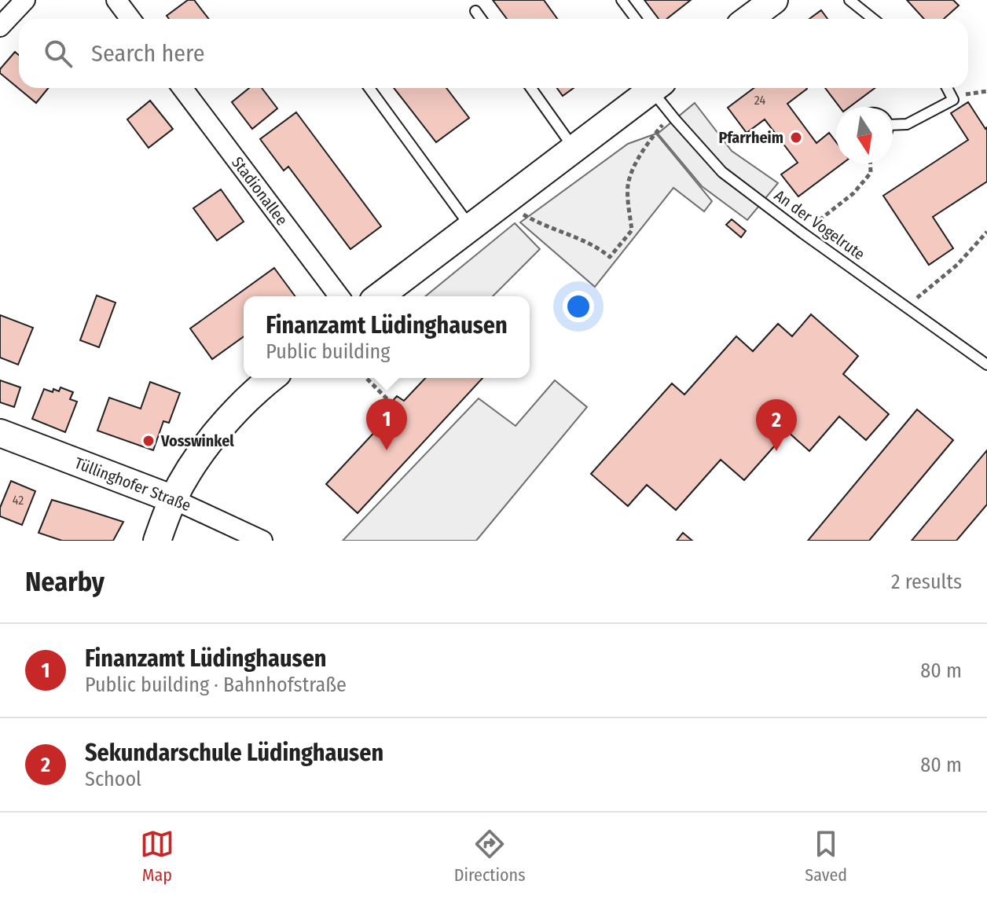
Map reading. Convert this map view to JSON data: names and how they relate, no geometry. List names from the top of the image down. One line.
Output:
{"streets":{"main road":["Tüllinghofer Straße"],"street":["Stadionallee"],"lane":["An der Vogelrute"]},"places":["Pfarrheim","Vosswinkel"],"house_numbers":["24","42"],"north":"bottom","page":{"search":"Search here","popup":["Finanzamt Lüdinghausen","Public building"],"pins":["1","2"],"heading":["Nearby","2 results"],"list":[{"mark":"1","name":"Finanzamt Lüdinghausen","note":"Public building · Bahnhofstraße","value":"80 m"},{"mark":"2","name":"Sekundarschule Lüdinghausen","note":"School","value":"80 m"}],"nav":["Map","Directions","Saved"]}}
